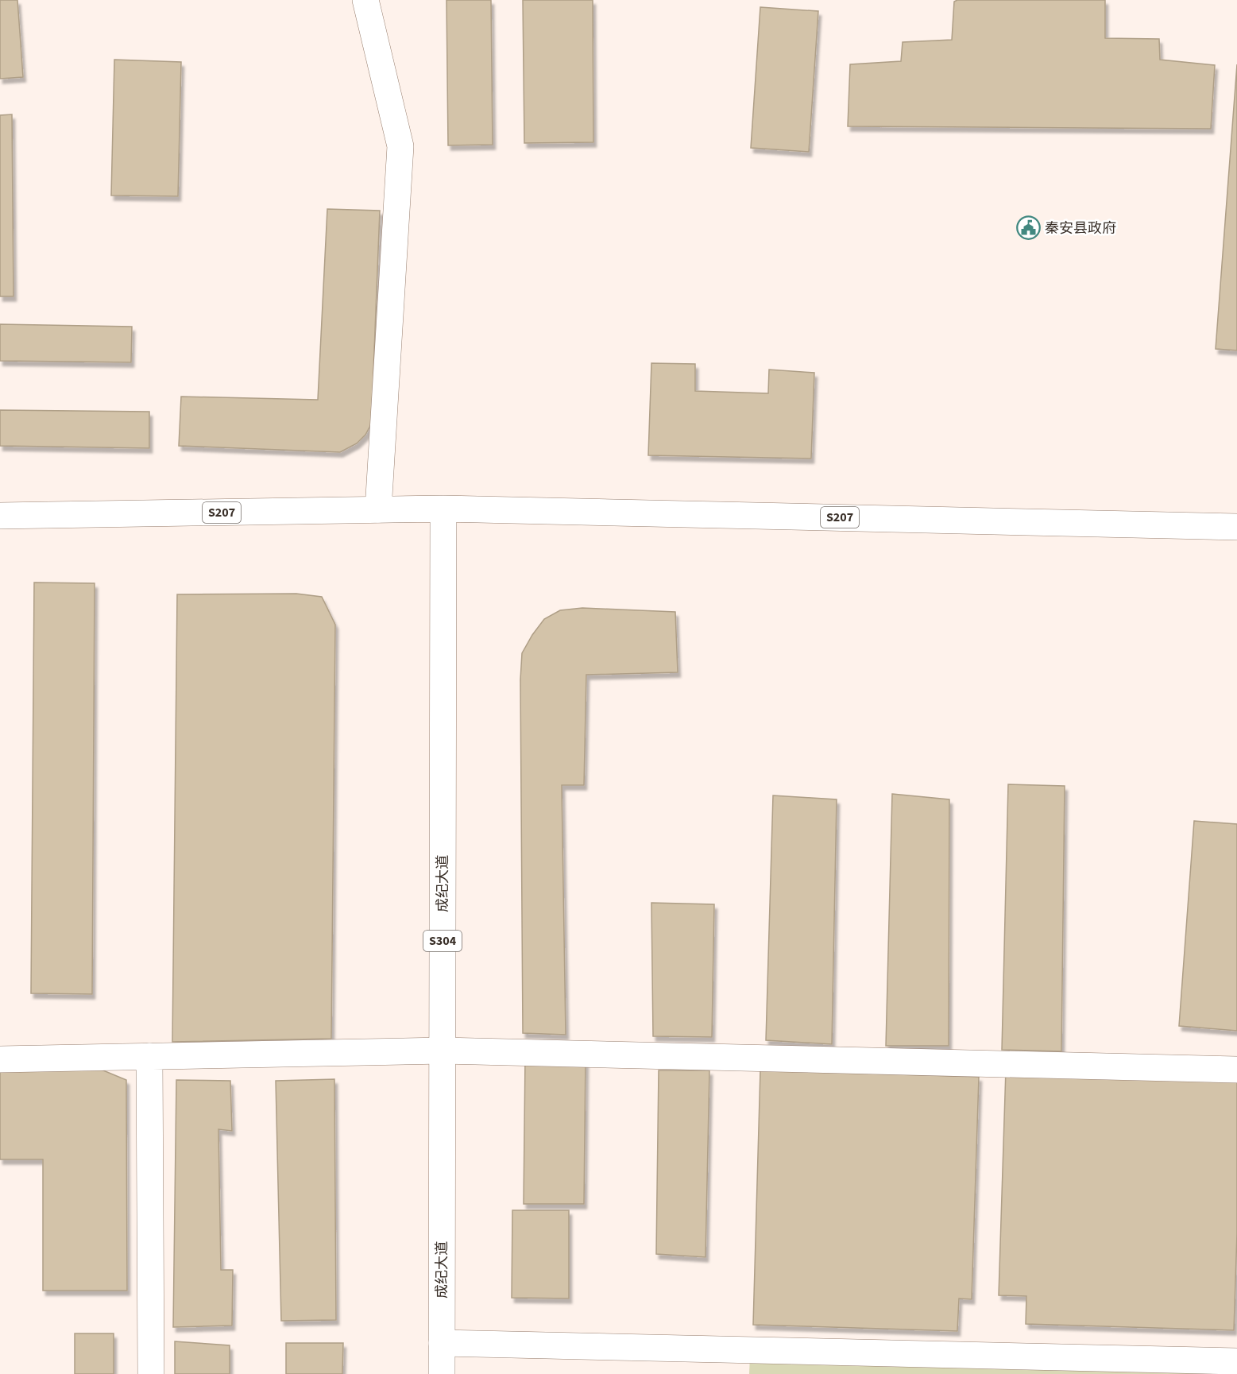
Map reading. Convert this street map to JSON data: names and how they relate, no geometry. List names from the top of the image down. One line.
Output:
{"streets":{"street":["S207","成纪大道","S304"]},"crossings":[["S207","成纪大道"]],"places":{"public building":["秦安县政府"]}}
